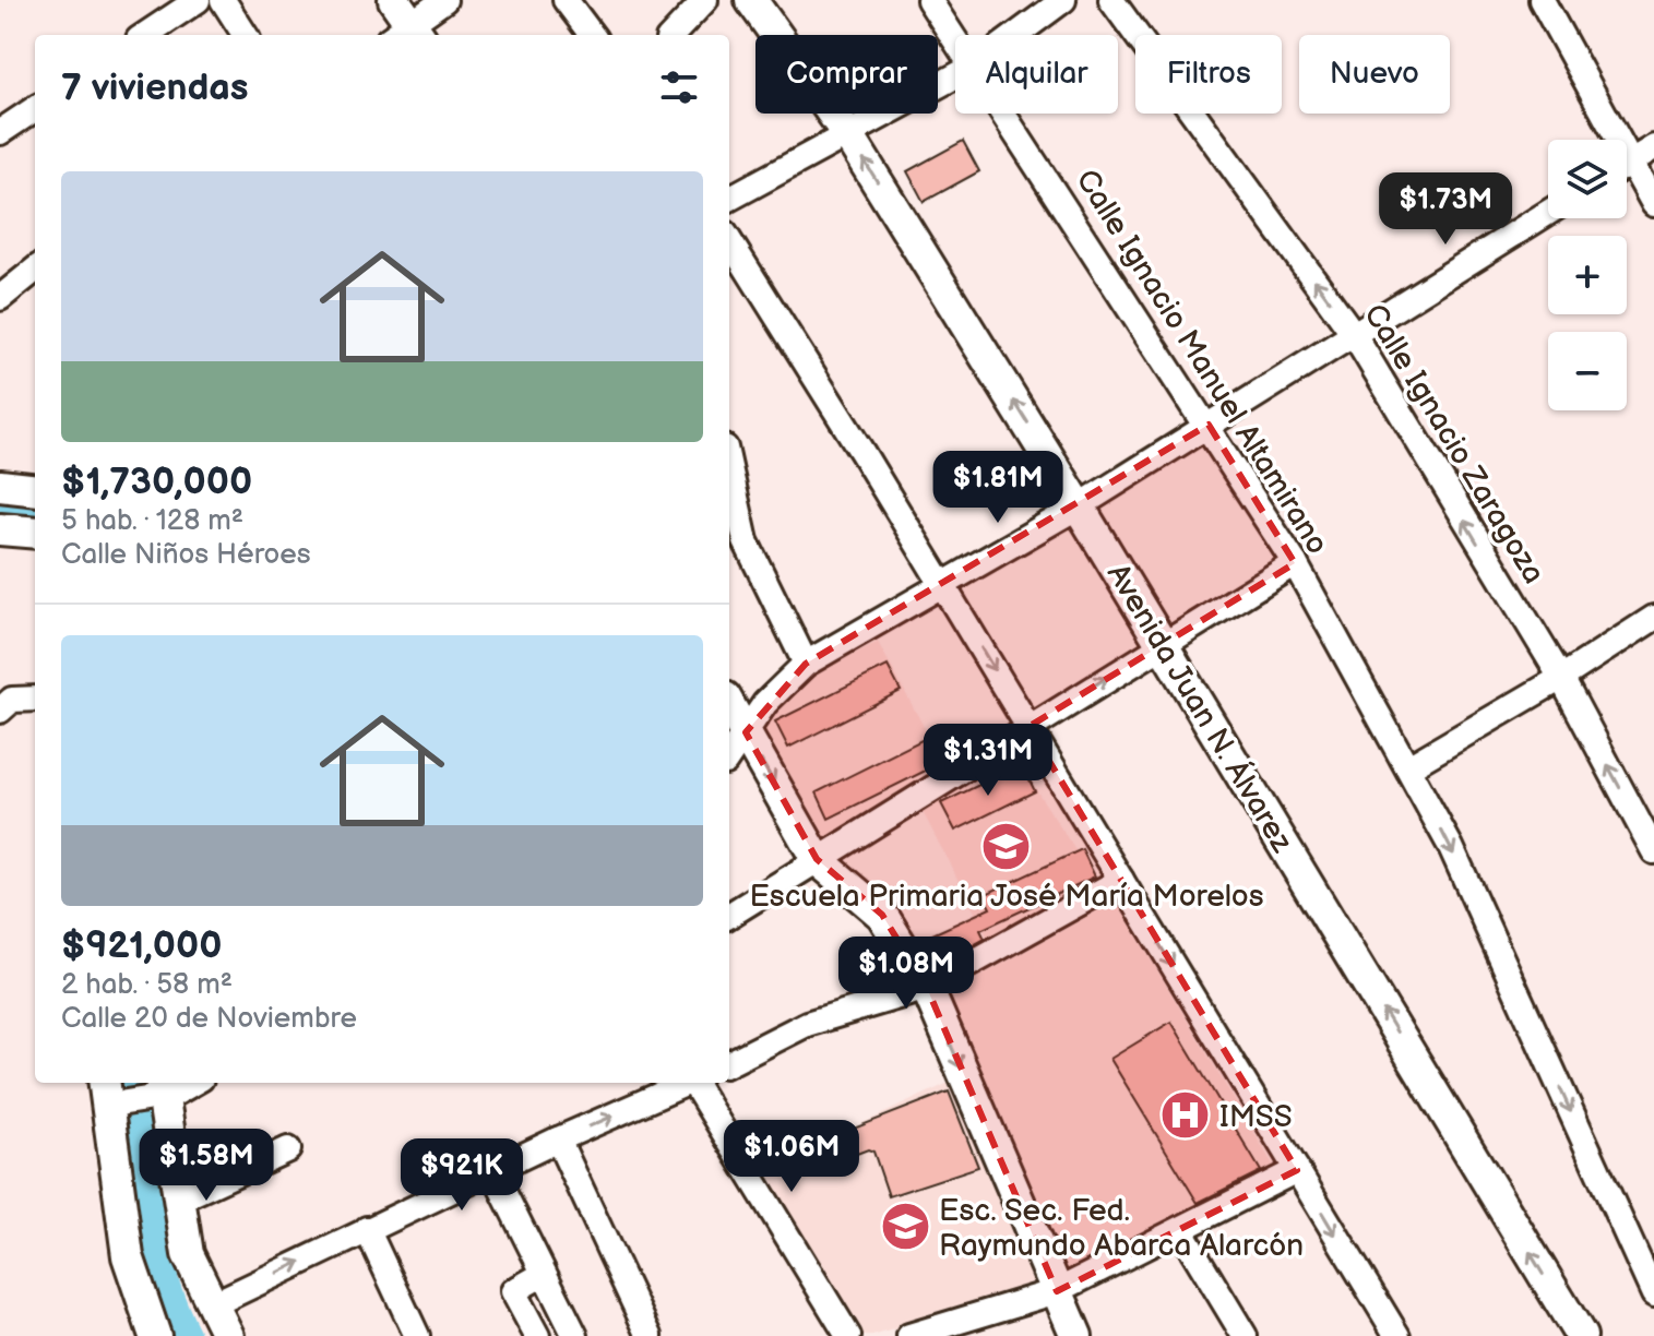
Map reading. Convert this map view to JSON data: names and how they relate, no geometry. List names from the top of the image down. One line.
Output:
{"streets":{"main road":["Avenida Juan N. Álvarez"],"street":["Calle Ignacio Manuel Altamirano","Calle Ignacio Zaragoza"]},"one_way":["Calle Ignacio Manuel Altamirano","Calle Ignacio Zaragoza","Avenida Juan N. Álvarez"],"places":{"school or university":["Escuela Primaria José María Morelos","Esc. Sec. Fed. Raymundo Abarca Alarcón"],"hospital":["IMSS"]},"page":{"chip":["Comprar","Alquilar","Filtros","Nuevo"],"heading":"7 viviendas","map_buttons":["+","−"],"list":[{"name":"$1,730,000","note":"5 hab. · 128 m² · Calle Niños Héroes"},{"name":"$921,000","note":"2 hab. · 58 m² · Calle 20 de Noviembre"}],"price":["$1.73M","$1.81M","$1.31M","$1.08M","$1.06M","$1.58M","$921K"]}}
